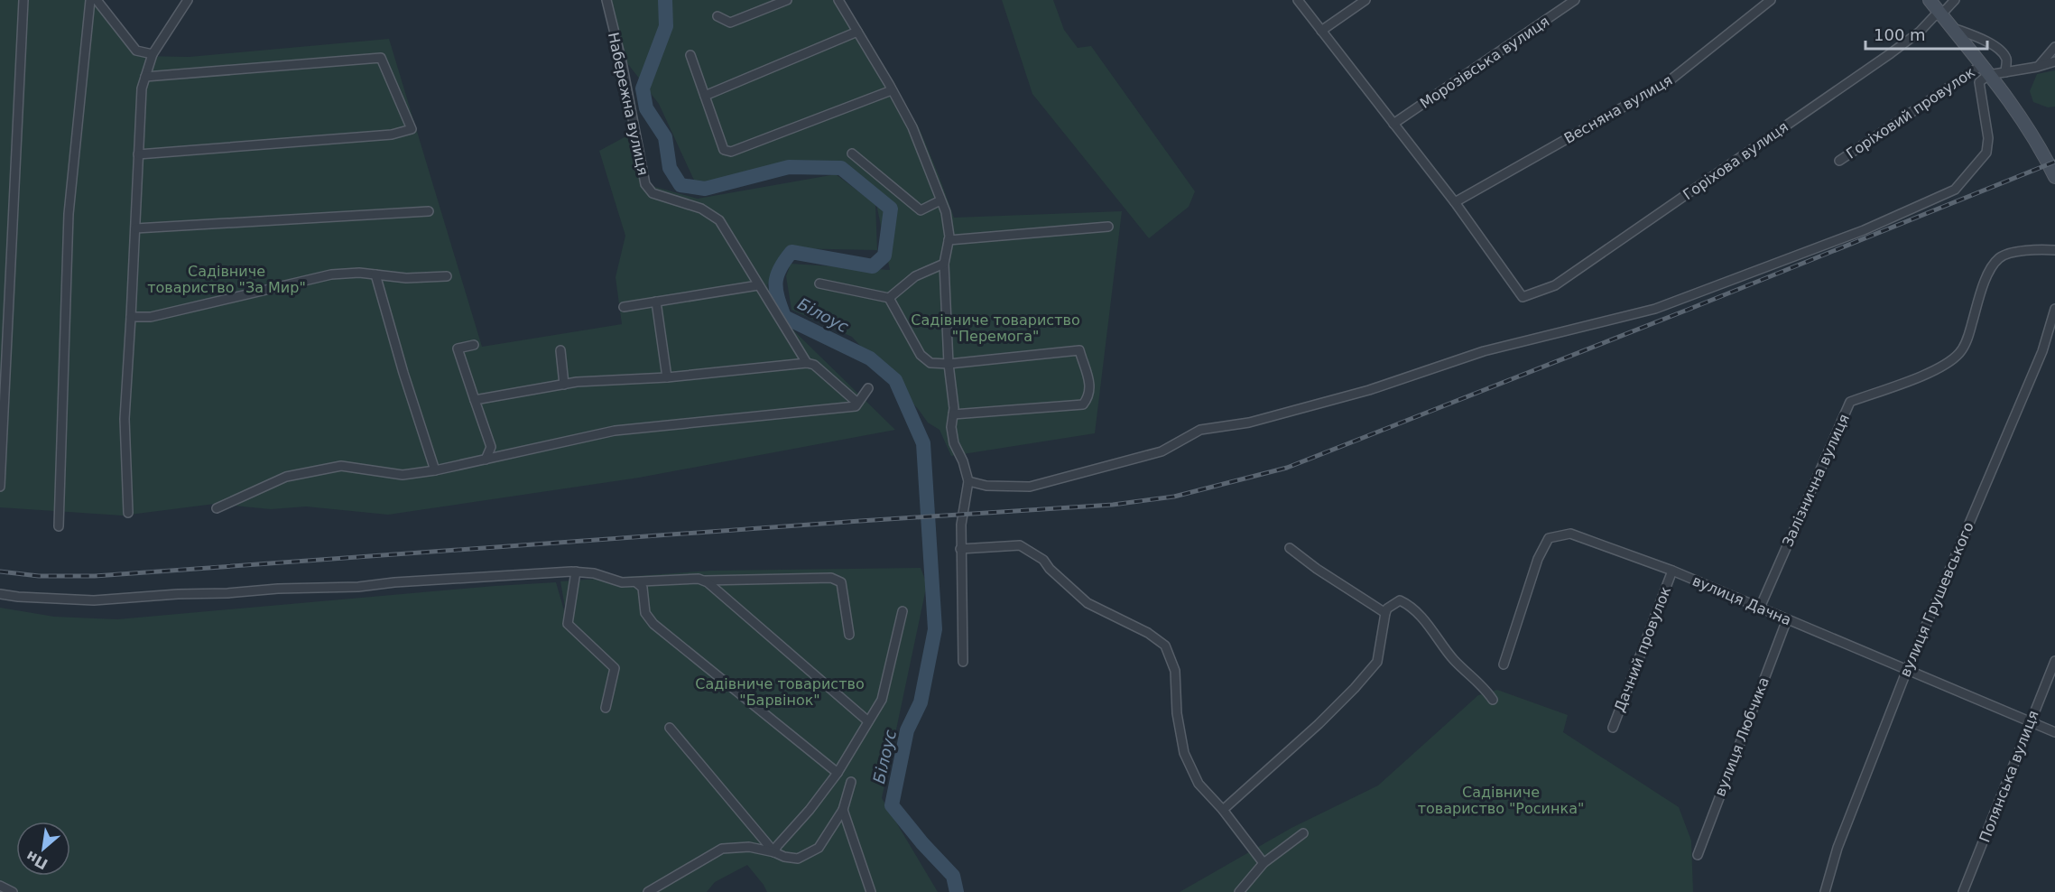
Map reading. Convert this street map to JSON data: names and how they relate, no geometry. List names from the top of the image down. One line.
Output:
{"streets":{"street":["Морозівська вулиця","Набережна вулиця","Весняна вулиця","Горіховий провулок","Горіхова вулиця","Залізнична вулиця","вулиця Грушевського","вулиця Дачна","Дачний провулок","вулиця Любчика","Полянська вулиця"]},"crossings":[["Весняна вулиця","Горіхова вулиця"],["Залізнична вулиця","вулиця Дачна"],["вулиця Грушевського","вулиця Дачна"],["вулиця Дачна","Дачний провулок"],["вулиця Дачна","вулиця Любчика"],["вулиця Дачна","Полянська вулиця"]],"water":["Білоус"],"parks":["Садівниче товариство \"За Мир\"","Садівниче товариство \"Перемога\"","Садівниче товариство \"Барвінок\"","Садівниче товариство \"Росинка\""],"scale_bar":"100 m","north":"bottom left"}
